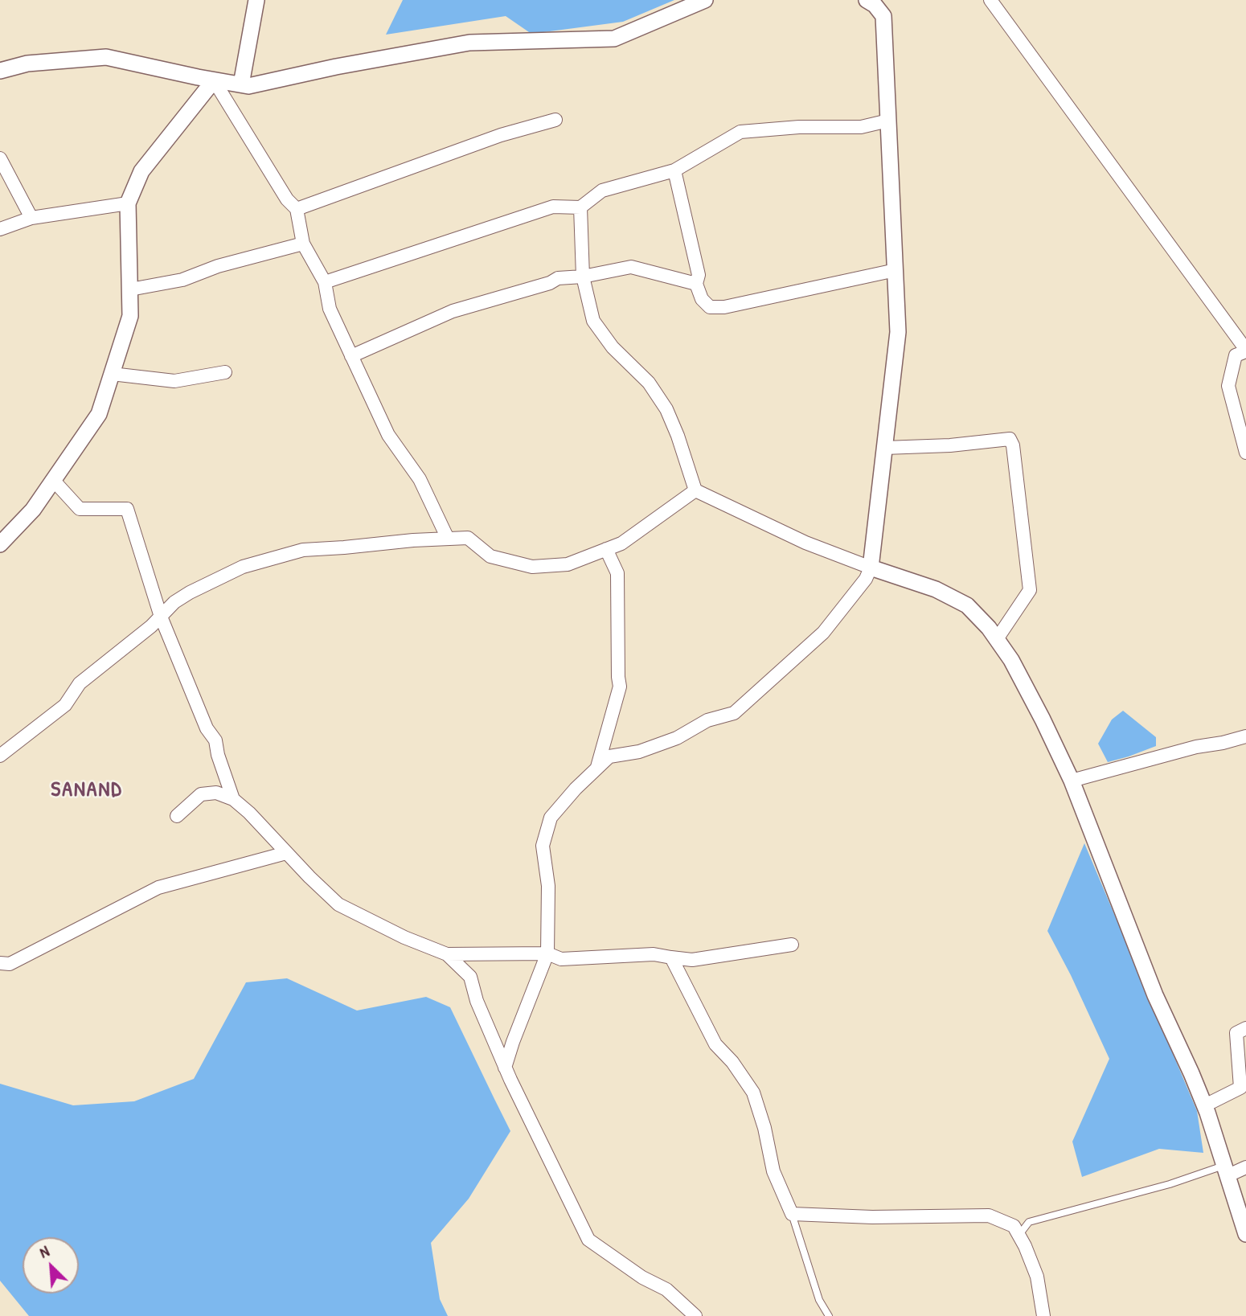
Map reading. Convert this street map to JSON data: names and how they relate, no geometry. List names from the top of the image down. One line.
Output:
{"districts":["SANAND"],"north":"top left"}
